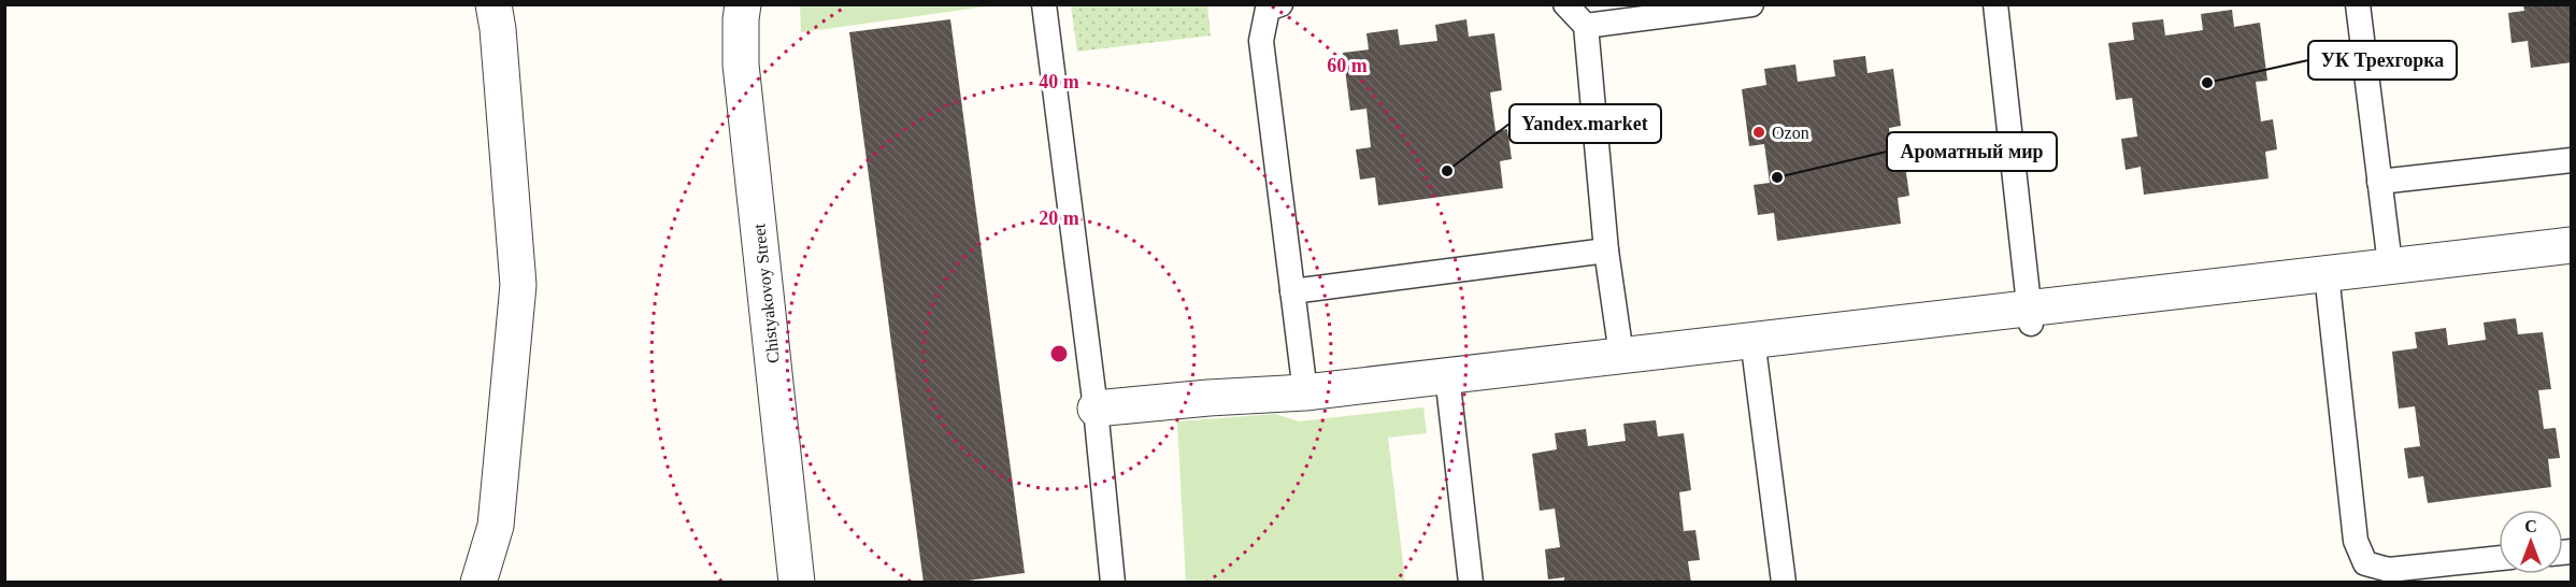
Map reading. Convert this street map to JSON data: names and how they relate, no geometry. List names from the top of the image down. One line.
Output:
{"streets":{"street":["Chistyakovoy Street"]},"places":["УК Трехгорка","Ozon","Yandex.market","Ароматный мир"],"north":"top","rings":["60 m","40 m","20 m"]}
